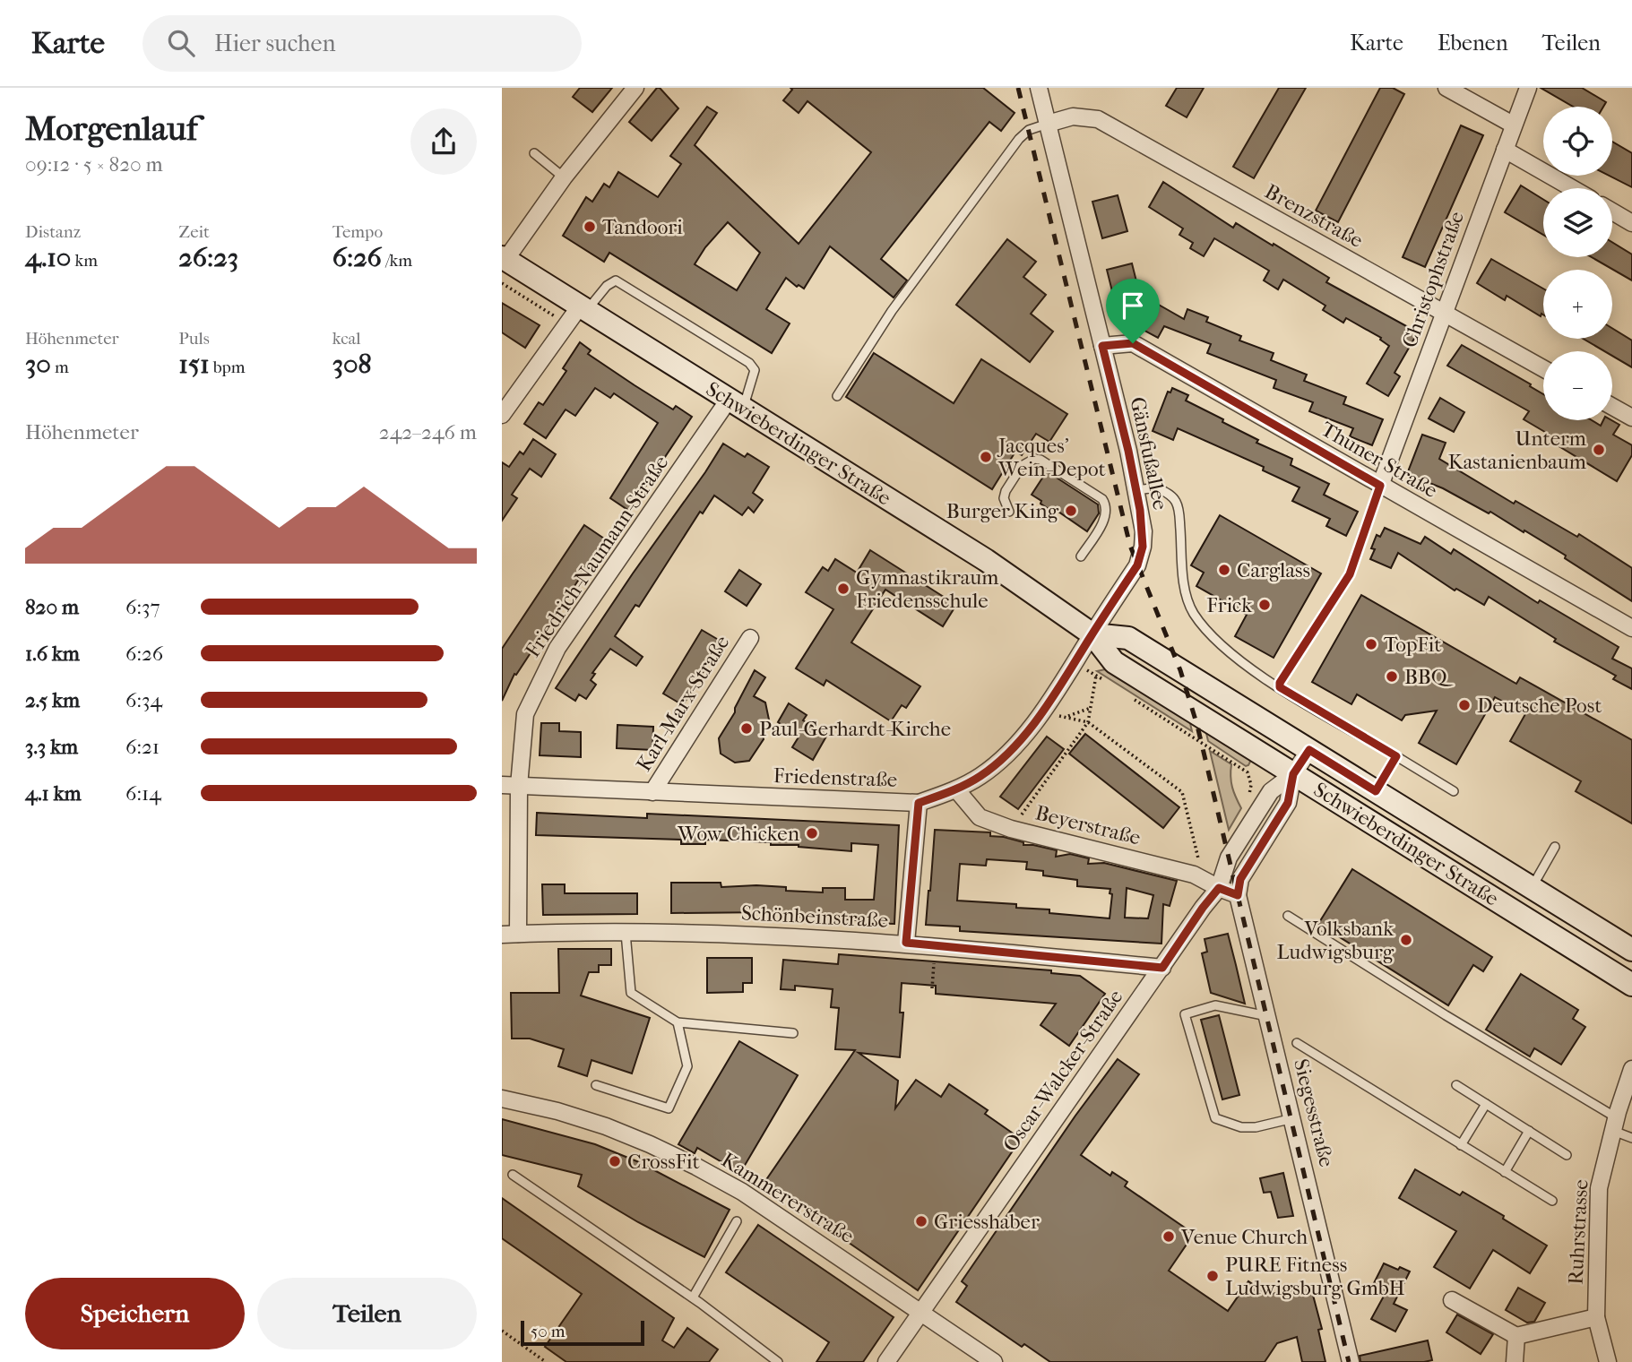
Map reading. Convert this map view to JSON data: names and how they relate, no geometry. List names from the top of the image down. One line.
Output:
{"streets":{"main road":["Schwieberdinger Straße"],"street":["Brenzstraße","Christophstraße","Gänsfußallee","Thuner Straße","Friedrich-Naumann-Straße","Karl-Marx-Straße","Friedenstraße","Beyerstraße","Schönbeinstraße","Oscar-Walcker-Straße","Siegesstraße","Kammererstraße","Ruhrstrasse"]},"crossings":[["Brenzstraße","Christophstraße"],["Brenzstraße","Gänsfußallee"],["Christophstraße","Thuner Straße"],["Schwieberdinger Straße","Gänsfußallee"],["Schwieberdinger Straße","Friedrich-Naumann-Straße"],["Schwieberdinger Straße","Friedenstraße"],["Schwieberdinger Straße","Oscar-Walcker-Straße"],["Gänsfußallee","Thuner Straße"],["Gänsfußallee","Friedenstraße"],["Friedrich-Naumann-Straße","Friedenstraße"],["Friedrich-Naumann-Straße","Schönbeinstraße"],["Karl-Marx-Straße","Friedenstraße"],["Friedenstraße","Beyerstraße"],["Beyerstraße","Oscar-Walcker-Straße"],["Schönbeinstraße","Oscar-Walcker-Straße"],["Oscar-Walcker-Straße","Siegesstraße"],["Oscar-Walcker-Straße","Kammererstraße"]],"places":["Tandoori","Unterm Kastanienbaum","Jacques' Wein-Depot","Burger King","Carglass","Gymnastikraum Friedensschule","Frick","TopFit","BBQ","Deutsche Post","Paul-Gerhardt-Kirche","Wow Chicken","Volksbank Ludwigsburg","CrossFit","Griesshaber","Venue Church","PURE Fitness Ludwigsburg GmbH"],"scale_bar":"50 m","page":{"header":"Karte","search":"Hier suchen","nav":["Karte","Ebenen","Teilen"],"heading":["Morgenlauf","09:12 · 5 × 820 m"],"map_buttons":["+","−"],"stats":[["Distanz","4.10 km"],["Zeit","26:23"],["Tempo","6:26 /km"],["Höhenmeter","30 m"],["Puls","151 bpm"],["kcal","308"]],"chart":["Höhenmeter","242–246 m"],"list":[{"name":"820 m","note":"6:37"},{"name":"1.6 km","note":"6:26"},{"name":"2.5 km","note":"6:34"},{"name":"3.3 km","note":"6:21"},{"name":"4.1 km","note":"6:14"}],"buttons":["Speichern","Teilen"],"scale":"50 m"}}
